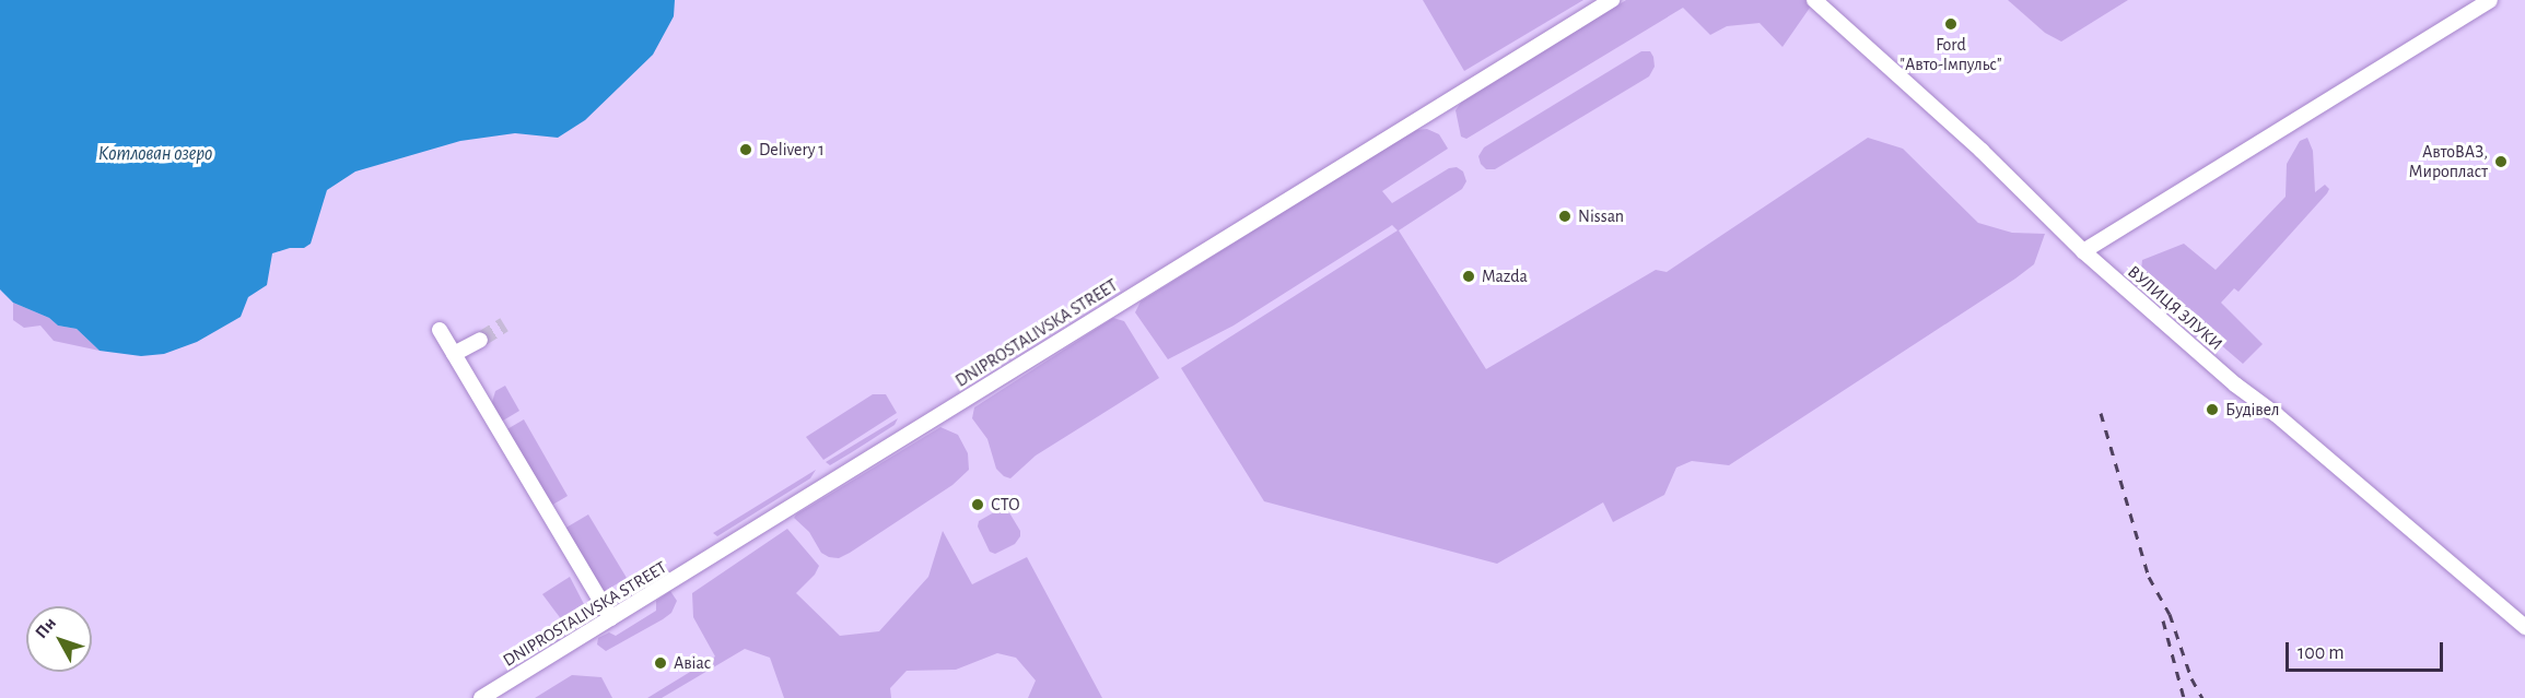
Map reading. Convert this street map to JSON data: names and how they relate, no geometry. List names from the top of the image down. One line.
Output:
{"streets":{"street":["ВУЛИЦЯ ЗЛУКИ","DNIPROSTALIVSKA STREET"]},"water":["Котлован озеро"],"places":["Ford \"Авто-Імпульс\"","Delivery 1","АвтоВАЗ, Миропласт","Nissan","Mazda","Будівел","СТО","Авіас"],"scale_bar":"100 m","north":"top left"}
